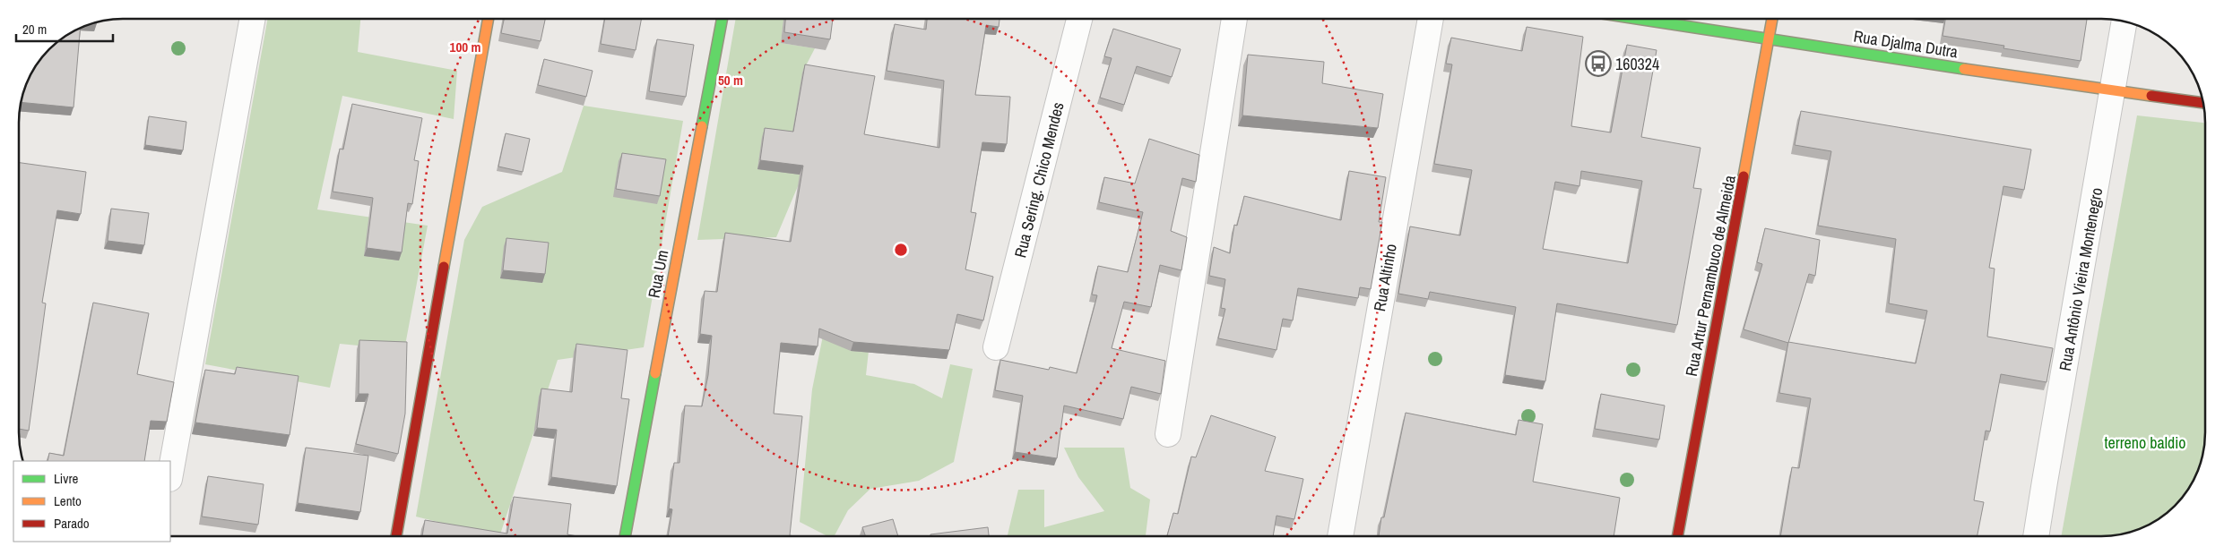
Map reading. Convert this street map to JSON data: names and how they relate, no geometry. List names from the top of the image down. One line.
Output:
{"streets":{"street":["Rua Djalma Dutra","Rua Sering. Chico Mendes","Rua Um","Rua Artur Pernambuco de Almeida","Rua Altinho","Rua Antônio Vieira Montenegro"]},"crossings":[["Rua Djalma Dutra","Rua Artur Pernambuco de Almeida"],["Rua Djalma Dutra","Rua Antônio Vieira Montenegro"]],"parks":["terreno baldio"],"places":{"bus stop":["160324"]},"legend":["Livre","Lento","Parado"],"scale_bar":"20 m","rings":["100 m","50 m"]}
